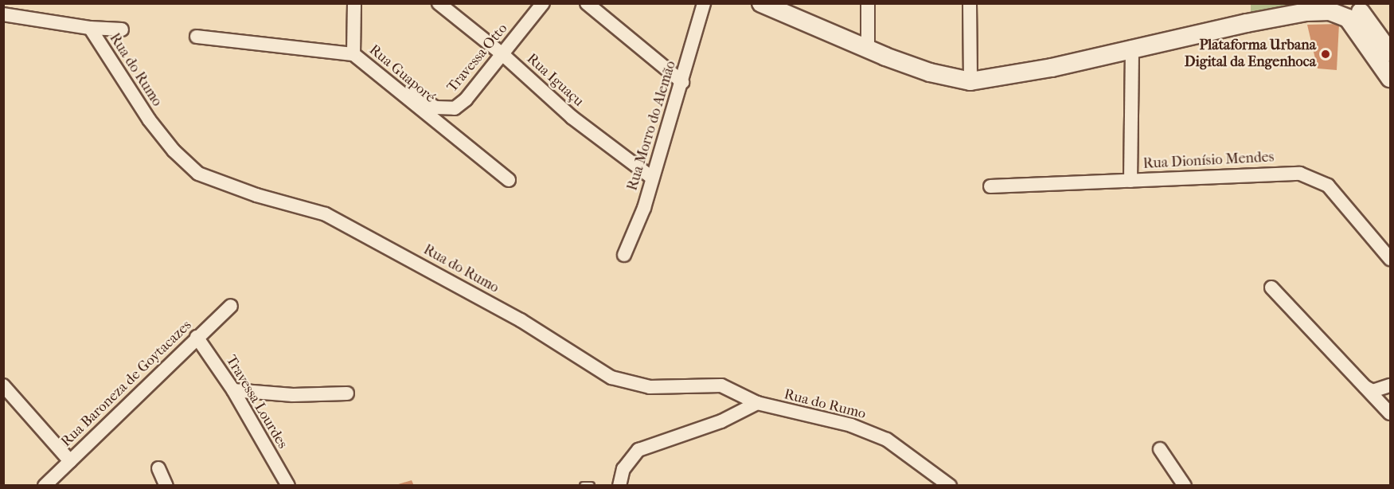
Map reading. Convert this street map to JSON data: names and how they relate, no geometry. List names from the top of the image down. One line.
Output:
{"streets":{"street":["Travessa Otto","Rua do Rumo","Rua Guaporé","Rua Iguaçu","Rua Morro do Alemão","Rua Dionísio Mendes","Rua Baroneza de Goytacazes","Travessa Lourdes"]},"crossings":[["Travessa Otto","Rua Guaporé"],["Travessa Otto","Rua Iguaçu"],["Rua Iguaçu","Rua Morro do Alemão"],["Rua Baroneza de Goytacazes","Travessa Lourdes"]],"places":["Plataforma Urbana Digital da Engenhoca"]}
